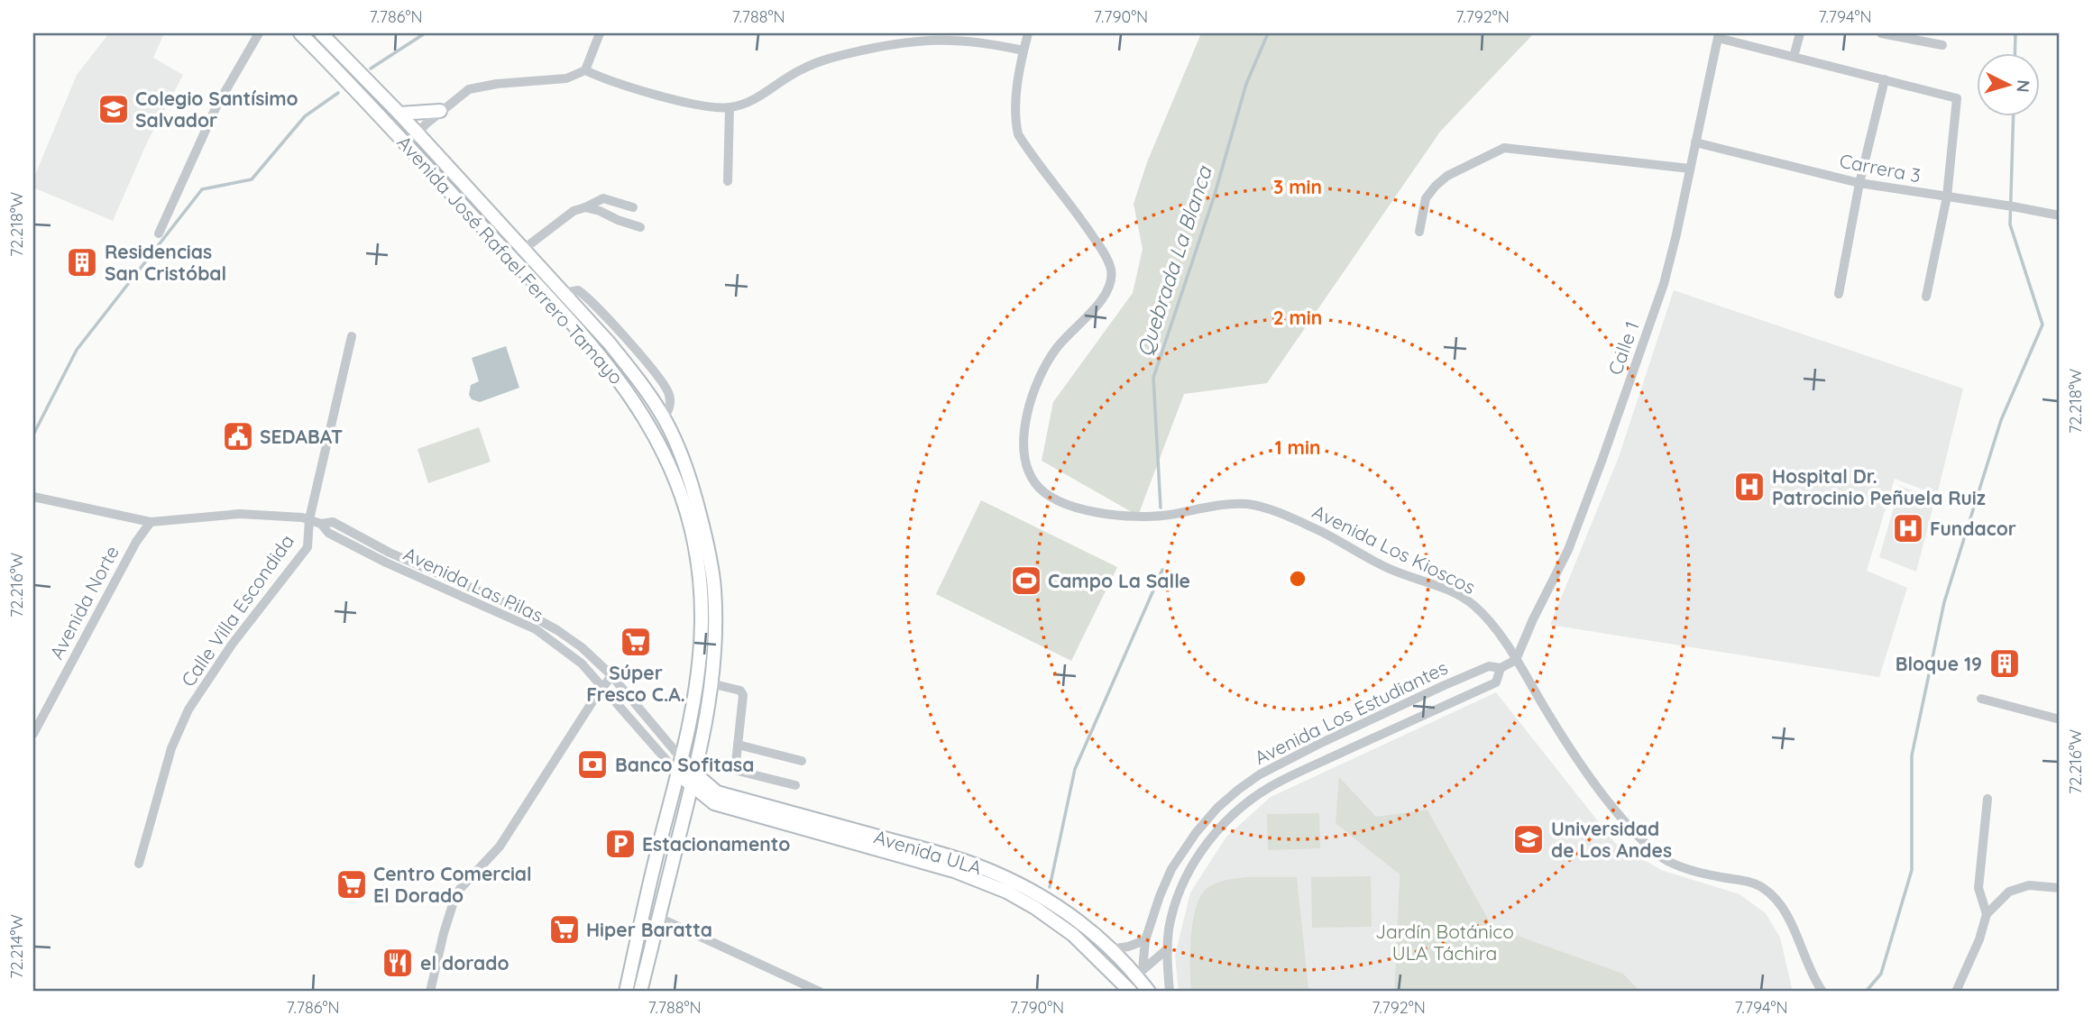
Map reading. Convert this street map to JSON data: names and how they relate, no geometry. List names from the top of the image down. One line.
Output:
{"streets":{"street":["Carrera 3","Avenida José Rafael Ferrero Tamayo","Calle 1","Avenida Los Kioscos","Avenida Las Pilas","Avenida Norte","Calle Villa Escondida","Avenida Los Estudiantes","Avenida ULA"]},"crossings":[["Carrera 3","Calle 1"],["Avenida José Rafael Ferrero Tamayo","Avenida Las Pilas"],["Avenida José Rafael Ferrero Tamayo","Avenida ULA"],["Calle 1","Avenida Los Kioscos"],["Calle 1","Avenida Los Estudiantes"],["Avenida Los Kioscos","Avenida Los Estudiantes"],["Avenida Las Pilas","Avenida Norte"],["Avenida Las Pilas","Calle Villa Escondida"],["Avenida Las Pilas","Avenida ULA"],["Avenida Los Estudiantes","Avenida ULA"]],"water":["Quebrada La Blanca"],"parks":["Jardín Botánico ULA Táchira"],"places":{"school or university":["Colegio Santísimo Salvador","Universidad de Los Andes"],"building":["Residencias San Cristóbal","Bloque 19"],"public building":["SEDABAT"],"hospital":["Hospital Dr. Patrocinio Peñuela Ruiz","Fundacor"],"sports":["Campo La Salle"],"supermarket":["Súper Fresco C.A.","Centro Comercial El Dorado","Hiper Baratta"],"bank":["Banco Sofitasa"],"parking":["Estacionamento"],"restaurant":["el dorado"]},"north":"right","coordinates":["7.786°N","7.788°N","7.790°N","7.792°N","7.794°N","72.218°W","72.216°W","72.214°W"],"rings":["3 min","2 min","1 min"]}
